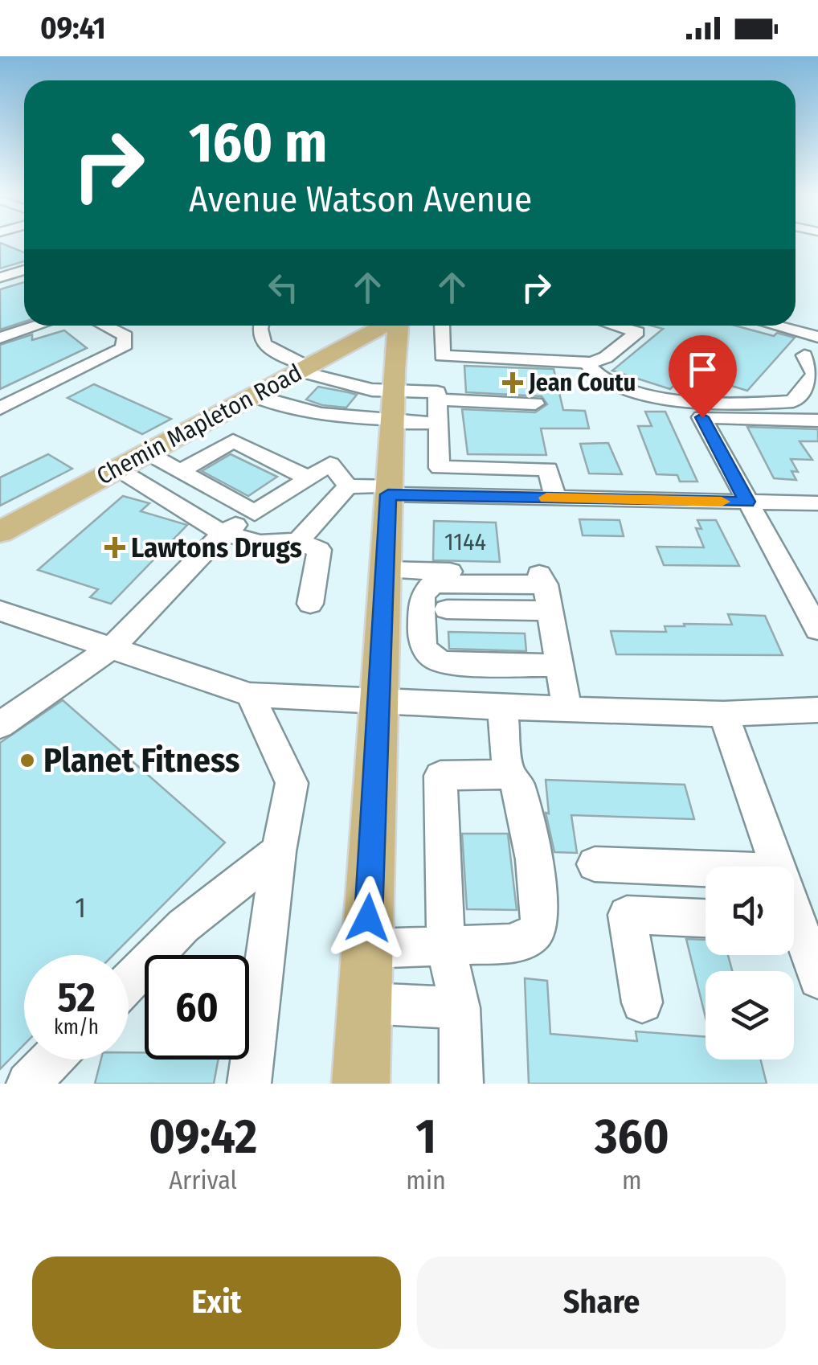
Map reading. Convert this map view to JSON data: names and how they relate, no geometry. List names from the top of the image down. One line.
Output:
{"streets":{"main road":["Chemin Mapleton Road"]},"places":{"health":["Jean Coutu","Lawtons Drugs"],"other":["Planet Fitness"]},"house_numbers":["1144","1"],"page":{"status":"09:41","turn":["160 m","Avenue Watson Avenue"],"speed":"52 km/h","limit":"60","eta":["09:42","Arrival","1","min","360","m"],"buttons":["Exit","Share"]}}
